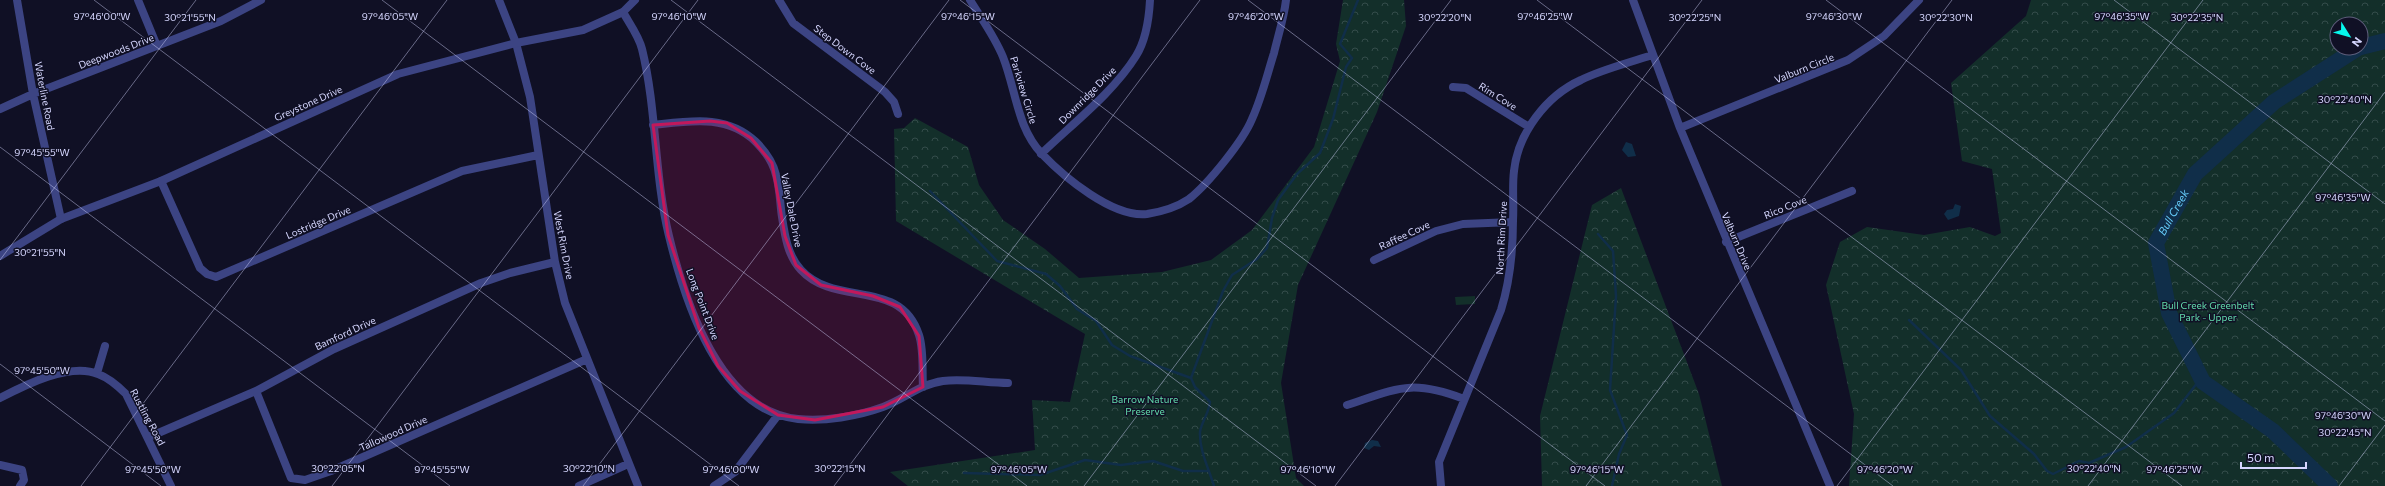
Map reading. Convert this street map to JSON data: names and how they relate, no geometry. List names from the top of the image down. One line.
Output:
{"streets":{"street":["Step Down Cove","Deepwoods Drive","Valburn Circle","Parkview Circle","Downridge Drive","Waterline Road","Rim Cove","Greystone Drive","Rico Cove","Valley Dale Drive","Lostridge Drive","Raffee Cove","North Rim Drive","Valburn Drive","West Rim Drive","Long Point Drive","Bamford Drive","Rustling Road","Tallowood Drive"]},"crossings":[["Deepwoods Drive","Waterline Road"],["Valburn Circle","Valburn Drive"],["Parkview Circle","Downridge Drive"],["Waterline Road","Greystone Drive"],["Rim Cove","North Rim Drive"],["Greystone Drive","Lostridge Drive"],["Greystone Drive","West Rim Drive"],["Greystone Drive","Long Point Drive"],["Rico Cove","Valburn Drive"],["Valley Dale Drive","Long Point Drive"],["Lostridge Drive","West Rim Drive"],["Raffee Cove","North Rim Drive"],["North Rim Drive","Valburn Drive"],["West Rim Drive","Bamford Drive"],["West Rim Drive","Tallowood Drive"],["Bamford Drive","Rustling Road"],["Bamford Drive","Tallowood Drive"]],"water":["Bull Creek"],"parks":["Bull Creek Greenbelt Park - Upper","Barrow Nature Preserve"],"scale_bar":"50 m","north":"bottom right","coordinates":["97°46'00\"W","97°46'05\"W","97°46'15\"W","97°46'20\"W","97°46'30\"W","97°46'10\"W","97°46'25\"W","97°46'35\"W","30°21'55\"N","30°22'20\"N","30°22'25\"N","30°22'30\"N","30°22'35\"N","30°22'40\"N","97°45'55\"W","97°45'50\"W","30°22'45\"N","30°22'05\"N","30°22'10\"N","30°22'15\"N"]}
